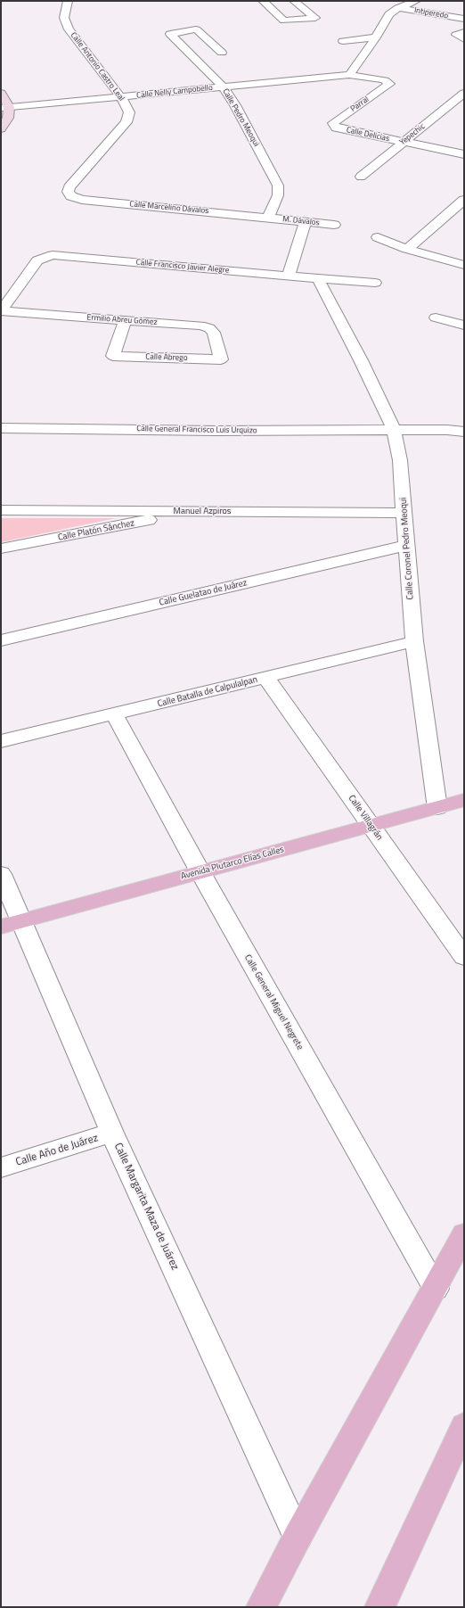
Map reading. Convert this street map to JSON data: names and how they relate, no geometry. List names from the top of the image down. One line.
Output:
{"streets":{"main road":["Avenida Plutarco Elías Calles"],"street":["Intiperedo","Calle Antonio Castro Leal","Calle Nelly Campobello","Parral","Calle Pedro Meoqui","Calle Delicias","Yepechic","Calle Marcelino Dávalos","M. Dávalos","Calle Francisco Javier Alegre","Ermilio Abreu Gómez","Calle Ábrego","Calle General Francisco Luis Urquizo","Manuel Azpiros","Calle Platón Sánchez","Calle Coronel Pedro Meoqui","Calle Guelatao de Juárez","Calle Batalla de Calpulalpan","Calle Villagrán","Calle General Miguel Negrete","Calle Año de Juárez","Calle Margarita Maza de Juárez"]},"crossings":[["Calle Antonio Castro Leal","Calle Nelly Campobello"],["Calle Antonio Castro Leal","Calle Marcelino Dávalos"],["Calle Nelly Campobello","Parral"],["Calle Nelly Campobello","Calle Pedro Meoqui"],["Parral","Calle Delicias"],["Calle Pedro Meoqui","Calle Marcelino Dávalos"],["Calle Pedro Meoqui","M. Dávalos"],["Calle Delicias","Yepechic"],["Calle Marcelino Dávalos","M. Dávalos"],["Calle Francisco Javier Alegre","Ermilio Abreu Gómez"],["Calle Francisco Javier Alegre","Calle Coronel Pedro Meoqui"],["Ermilio Abreu Gómez","Calle Ábrego"],["Calle General Francisco Luis Urquizo","Calle Coronel Pedro Meoqui"],["Manuel Azpiros","Calle Platón Sánchez"],["Manuel Azpiros","Calle Coronel Pedro Meoqui"],["Calle Coronel Pedro Meoqui","Calle Guelatao de Juárez"],["Calle Coronel Pedro Meoqui","Calle Batalla de Calpulalpan"],["Calle Coronel Pedro Meoqui","Avenida Plutarco Elías Calles"],["Calle Batalla de Calpulalpan","Calle Villagrán"],["Calle Batalla de Calpulalpan","Calle General Miguel Negrete"],["Calle Villagrán","Avenida Plutarco Elías Calles"],["Avenida Plutarco Elías Calles","Calle General Miguel Negrete"],["Avenida Plutarco Elías Calles","Calle Margarita Maza de Juárez"],["Calle Año de Juárez","Calle Margarita Maza de Juárez"]]}
